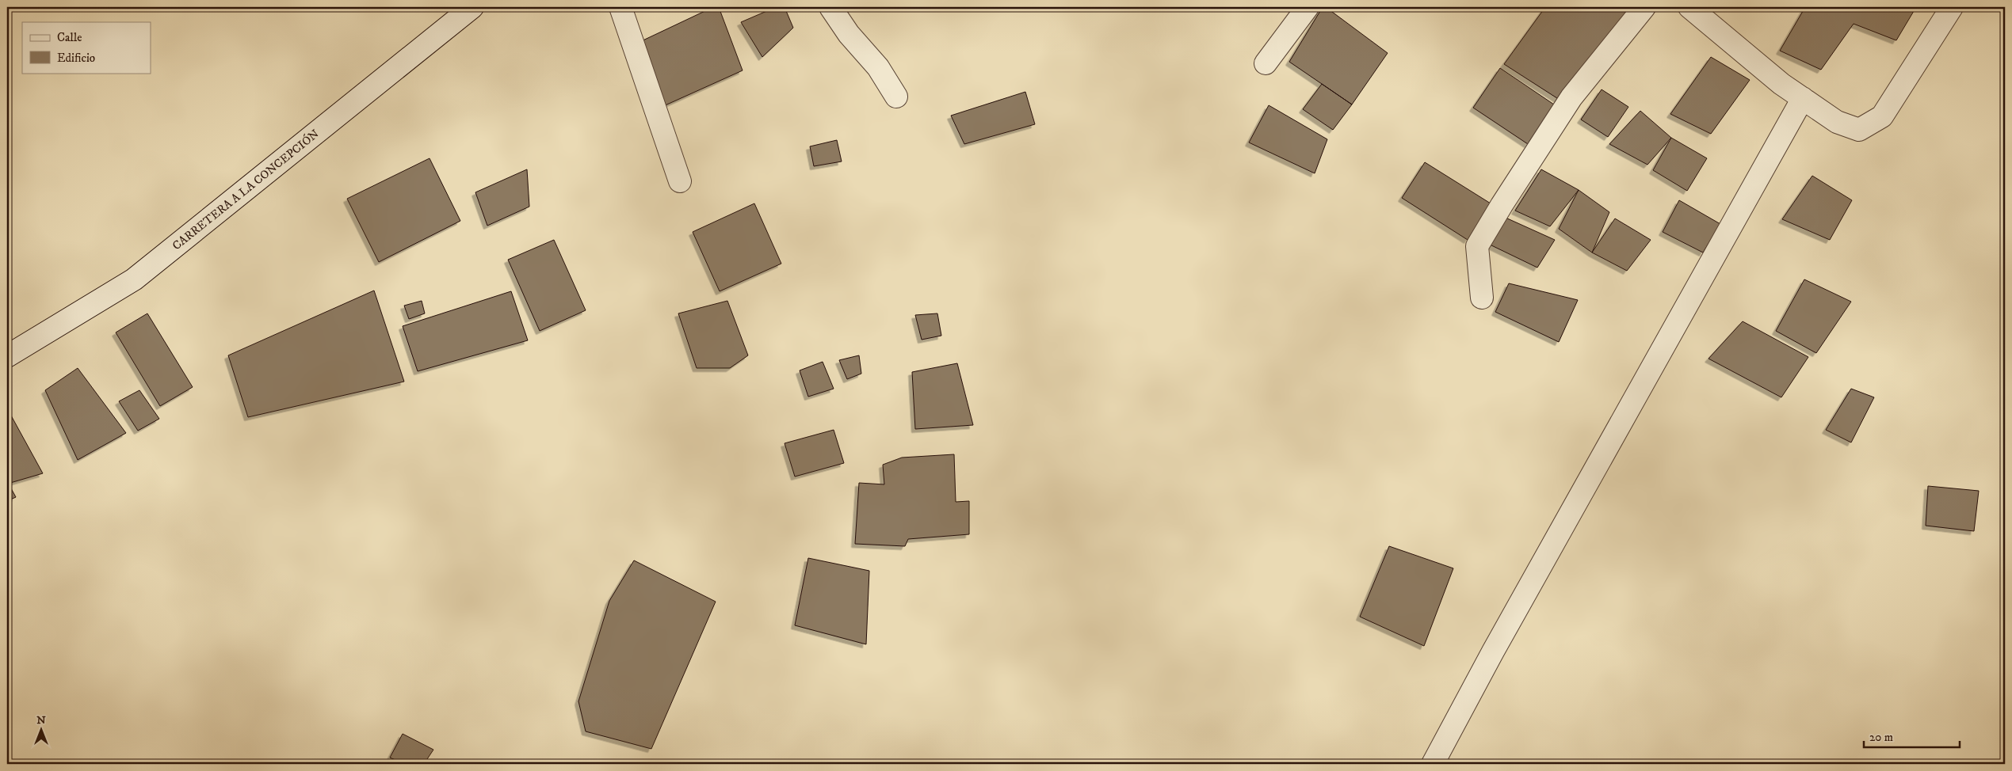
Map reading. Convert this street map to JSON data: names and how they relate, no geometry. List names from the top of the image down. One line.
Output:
{"streets":{"street":["CARRETERA A LA CONCEPCIÓN"]},"legend":["Calle","Edificio"],"scale_bar":"20 m","north":"top"}
